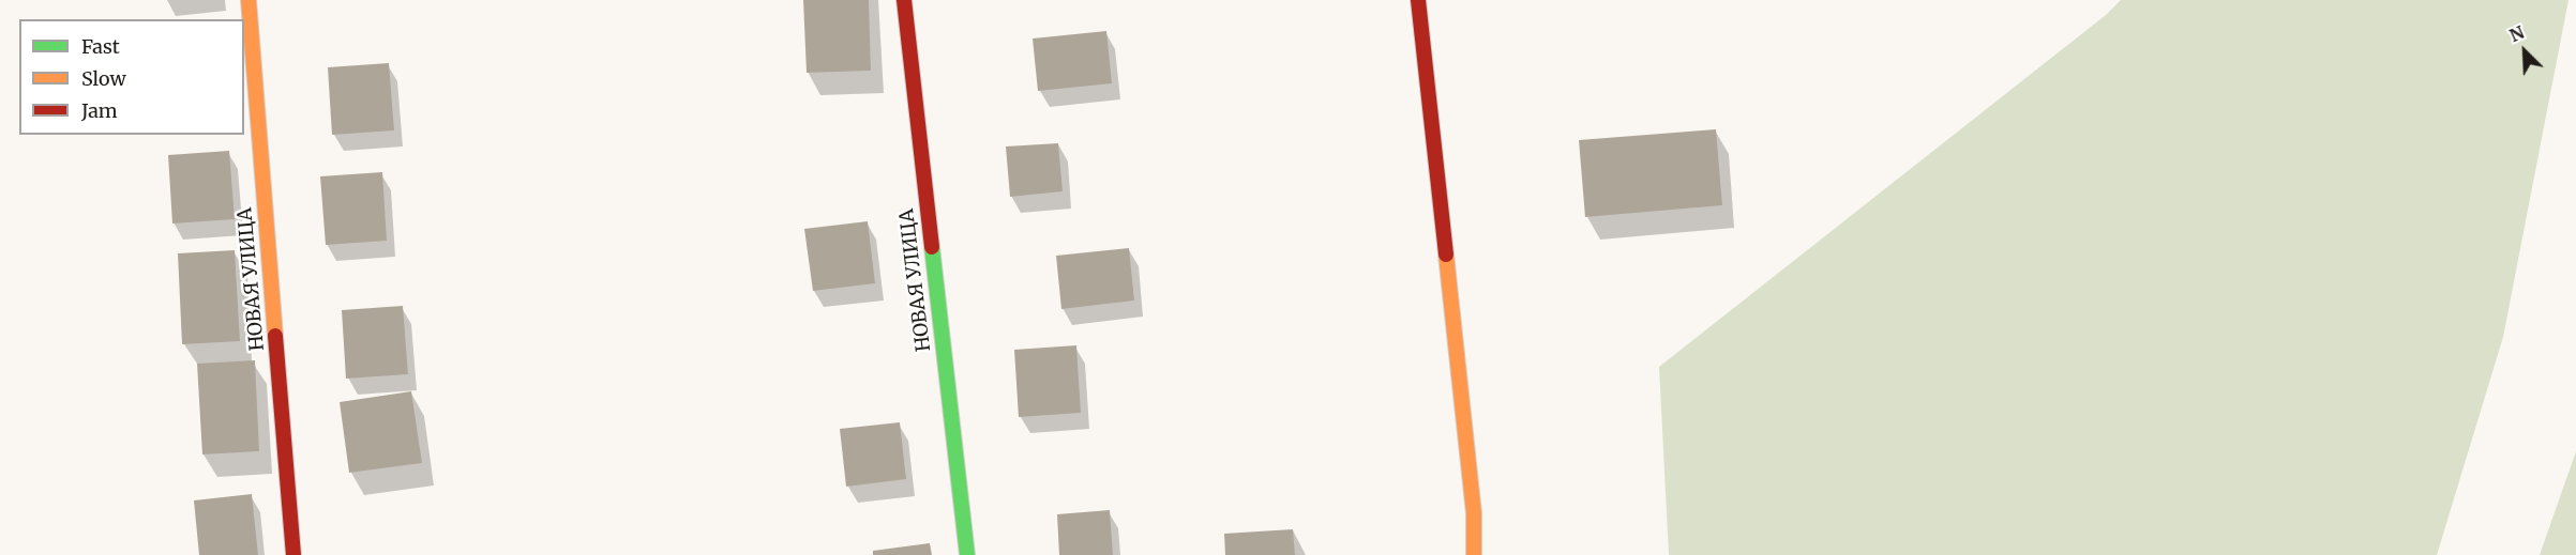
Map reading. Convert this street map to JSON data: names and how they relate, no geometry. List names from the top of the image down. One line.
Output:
{"streets":{"street":["НОВАЯ УЛИЦА"]},"legend":["Fast","Slow","Jam"],"north":"top left"}
